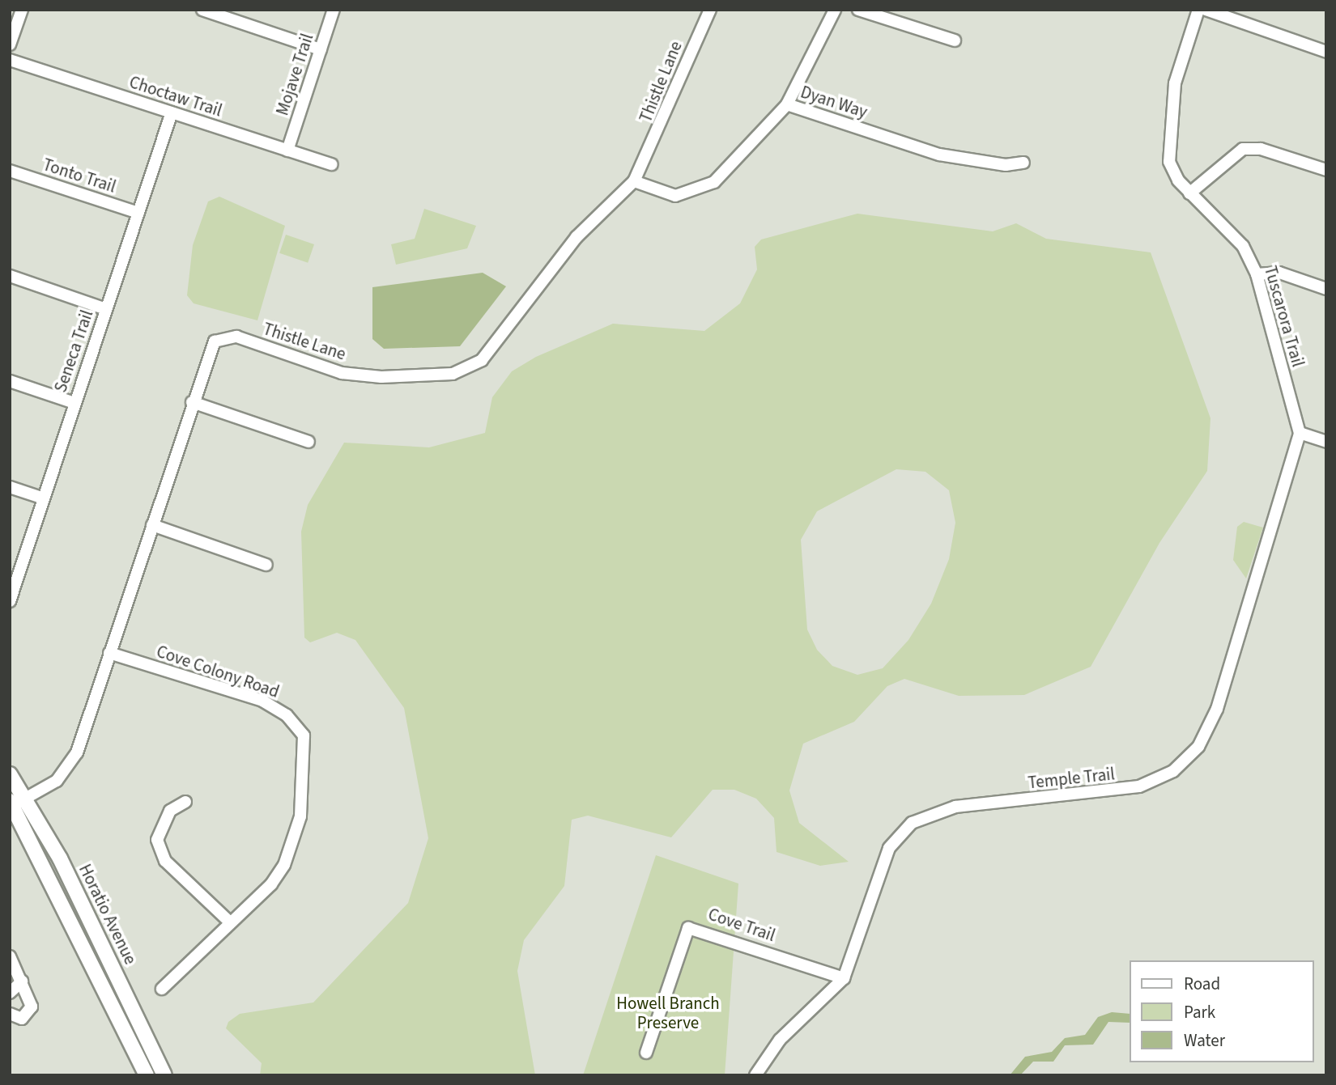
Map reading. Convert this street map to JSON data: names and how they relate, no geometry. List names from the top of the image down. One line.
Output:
{"streets":{"main road":["Horatio Avenue"],"street":["Mojave Trail","Thistle Lane","Choctaw Trail","Dyan Way","Tonto Trail","Tuscarora Trail","Seneca Trail","Cove Colony Road","Temple Trail","Cove Trail"]},"crossings":[["Mojave Trail","Choctaw Trail"],["Thistle Lane","Dyan Way"],["Thistle Lane","Cove Colony Road"],["Thistle Lane","Horatio Avenue"],["Choctaw Trail","Seneca Trail"],["Tonto Trail","Seneca Trail"],["Tuscarora Trail","Temple Trail"],["Temple Trail","Cove Trail"]],"parks":["Howell Branch Preserve"],"legend":["Road","Park","Water"]}
